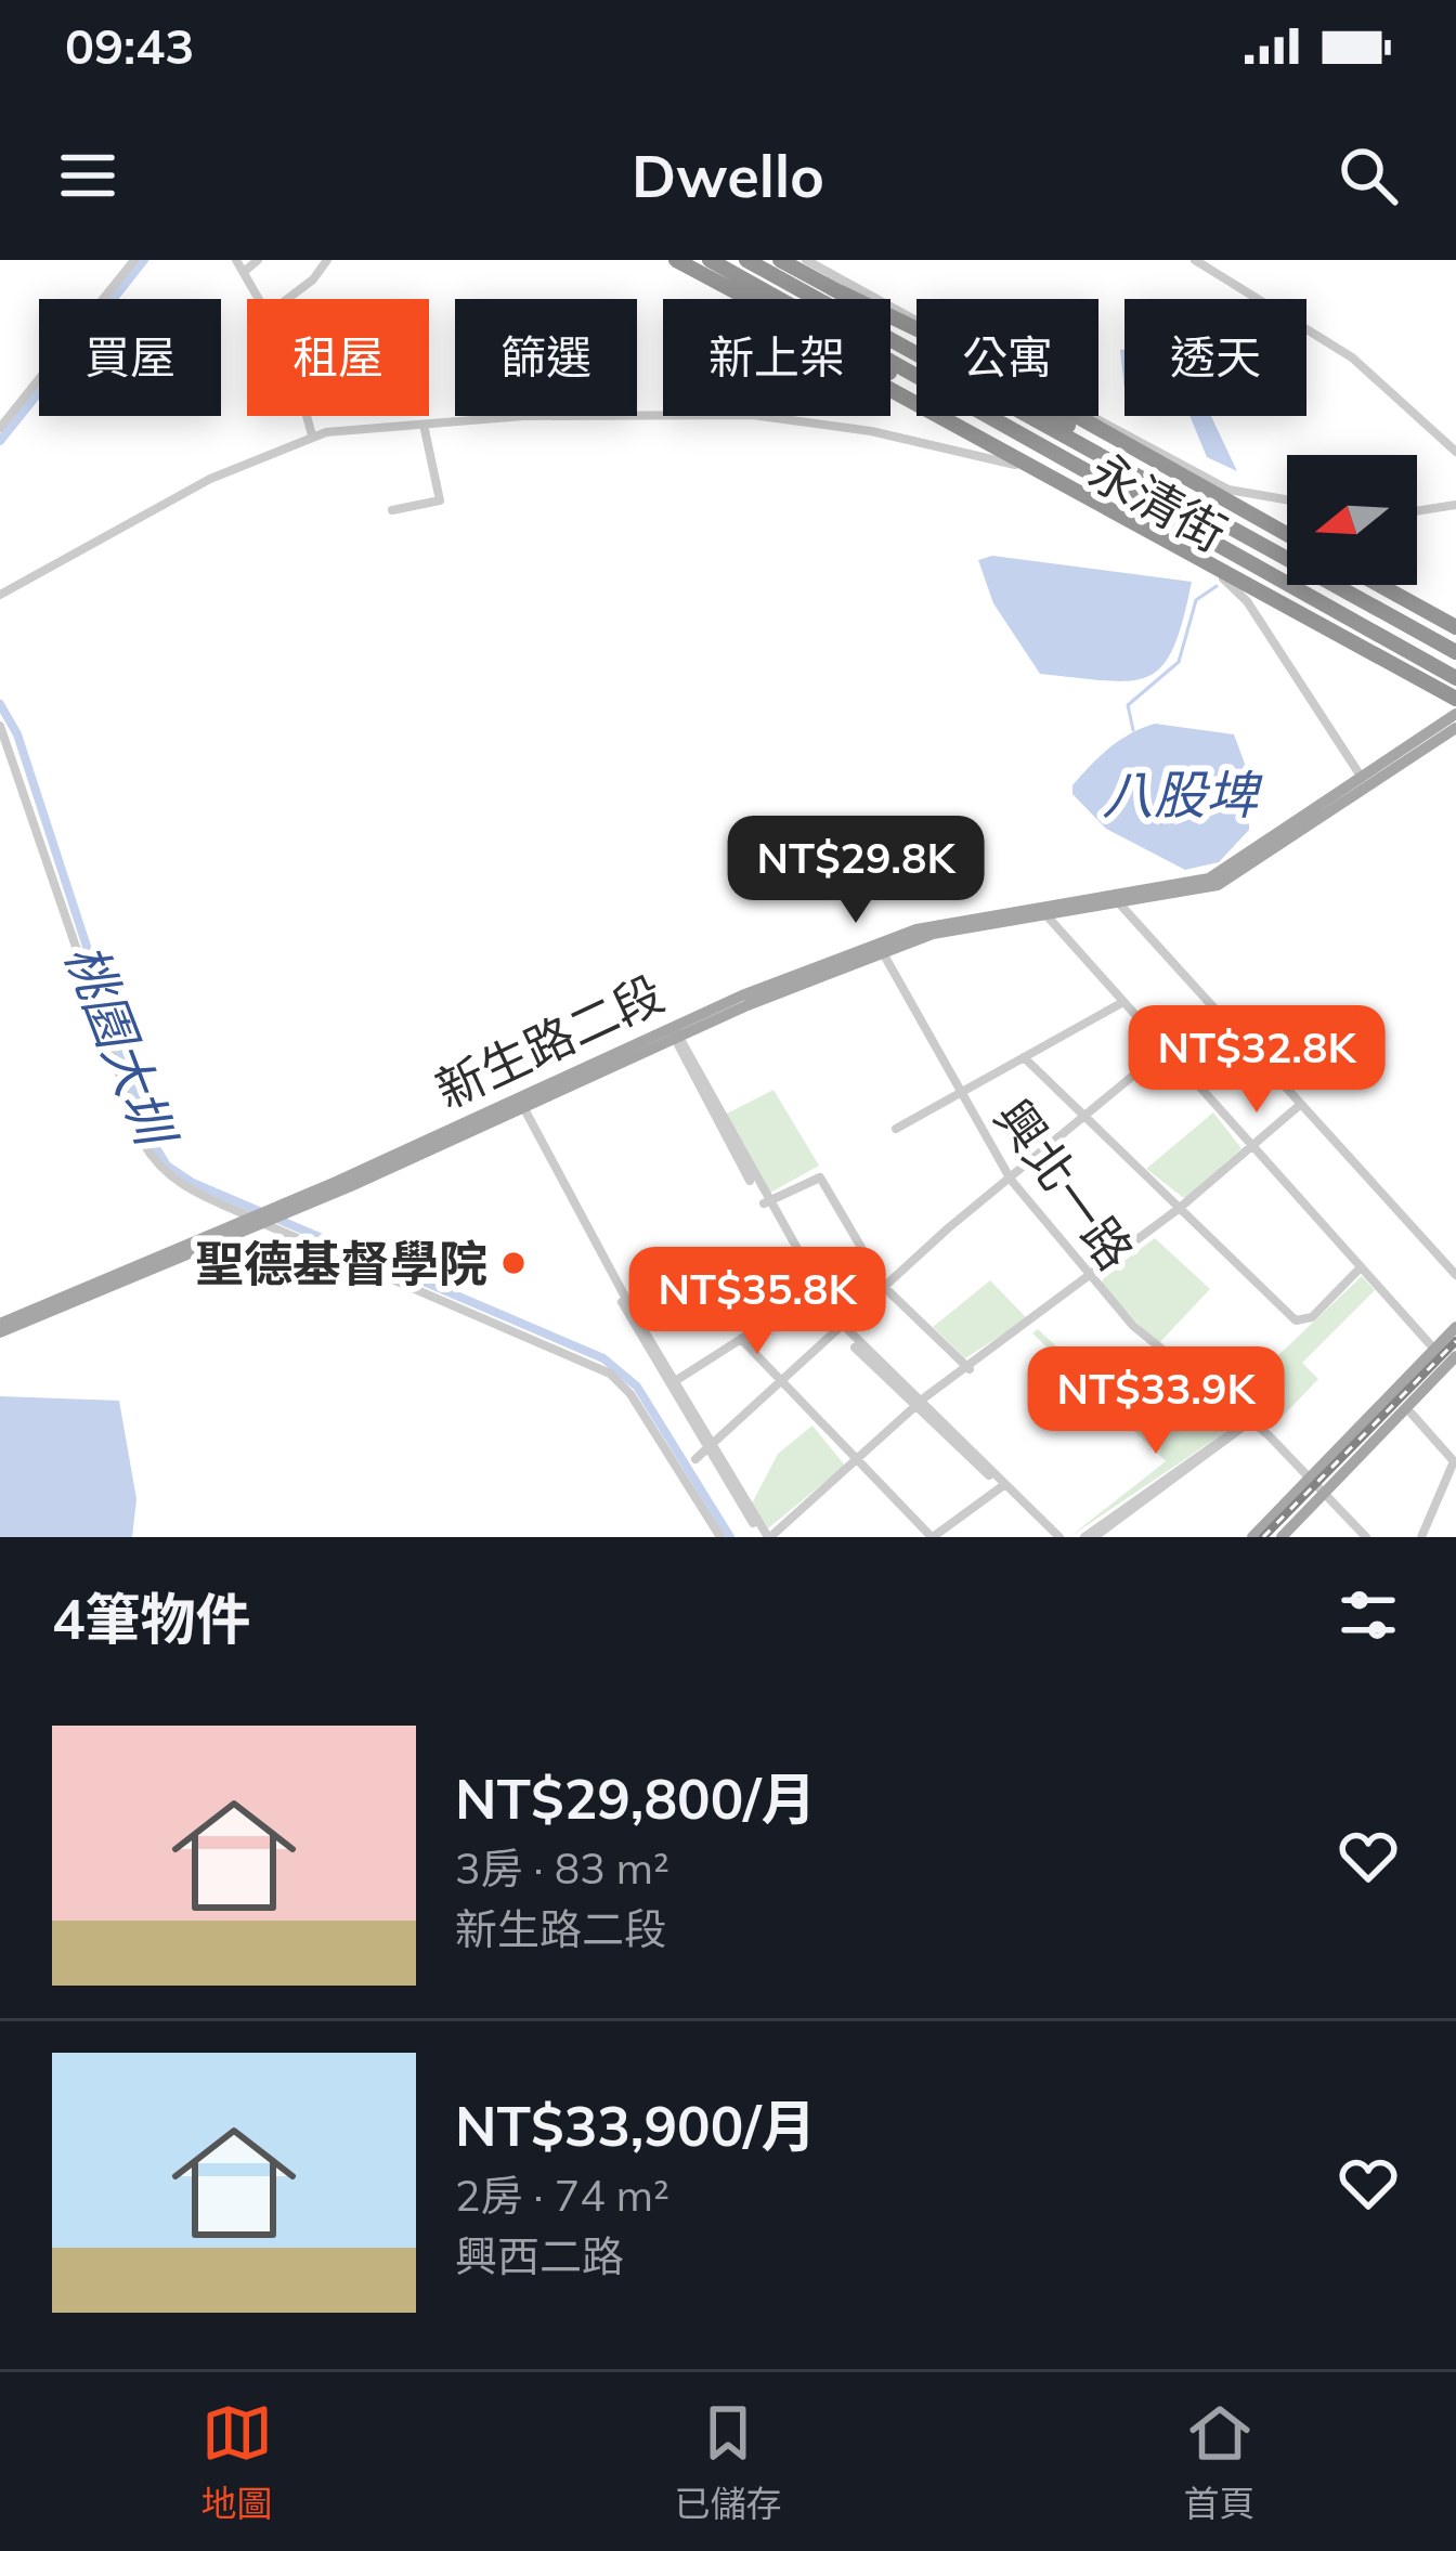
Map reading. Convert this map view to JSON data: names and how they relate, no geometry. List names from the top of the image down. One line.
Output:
{"streets":{"main road":["新生路二段"],"street":["永清街","興北一路"]},"crossings":[["永清街","新生路二段"],["新生路二段","興北一路"]],"water":["八股埤","桃園大圳"],"places":["聖德基督學院"],"north":"left","page":{"status":"09:43","header":"Dwello","chip":["買屋","租屋","篩選","新上架","公寓","透天"],"price":["NT$29.8K","NT$32.8K","NT$35.8K","NT$33.9K"],"heading":"4筆物件","list":[{"name":"NT$29,800/月","note":"3房 · 83 m² · 新生路二段"},{"name":"NT$33,900/月","note":"2房 · 74 m² · 興西二路"}],"tabs":["地圖","已儲存","首頁"]}}
